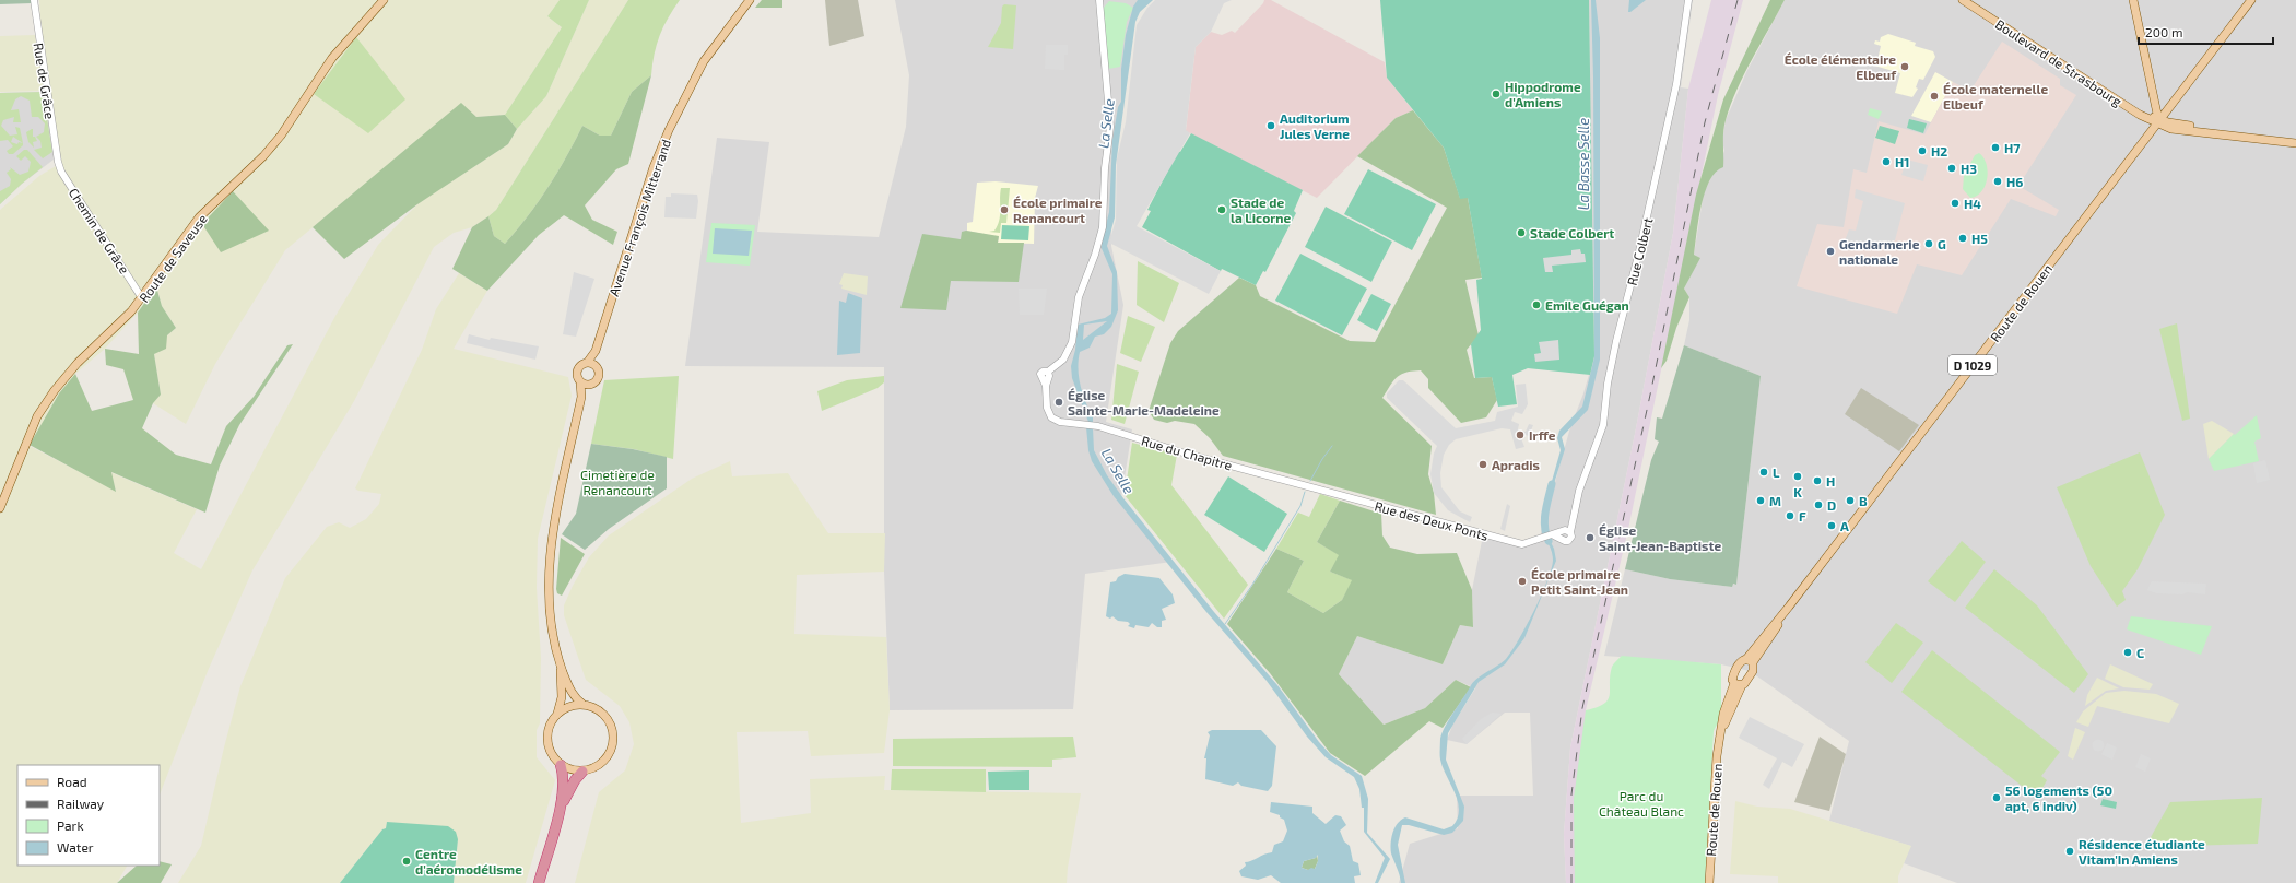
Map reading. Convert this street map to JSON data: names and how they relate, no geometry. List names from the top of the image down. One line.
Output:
{"streets":{"main road":["Boulevard de Strasbourg","Avenue François Mitterrand","Route de Saveuse","Route de Rouen","D 1029"],"street":["Rue de Grâce","Chemin de Grâce","Rue Colbert","Rue du Chapitre","Rue des Deux Ponts"]},"crossings":[["Boulevard de Strasbourg","Route de Rouen"],["Rue de Grâce","Chemin de Grâce"],["Chemin de Grâce","Route de Saveuse"],["Rue Colbert","Rue des Deux Ponts"],["Rue du Chapitre","Rue des Deux Ponts"]],"water":["La Selle","La Basse Selle"],"parks":["Cimetière de Renancourt","Parc du Château Blanc"],"places":["École élémentaire Elbeuf","Hippodrome d'Amiens","École maternelle Elbeuf","Auditorium Jules Verne","H7","H2","H1","H3","H6","H4","École primaire Renancourt","Stade de la Licorne","Stade Colbert","H5","G","Gendarmerie nationale","Emile Guégan","Église Sainte-Marie-Madeleine","Irffe","Apradis","L","K","H","M","B","D","F","A","Église Saint-Jean-Baptiste","École primaire Petit Saint-Jean","C","56 logements (50 apt, 6 indiv)","Résidence étudiante Vitam'In Amiens","Centre d'aéromodélisme"],"legend":["Road","Railway","Park","Water"],"scale_bar":"200 m"}
